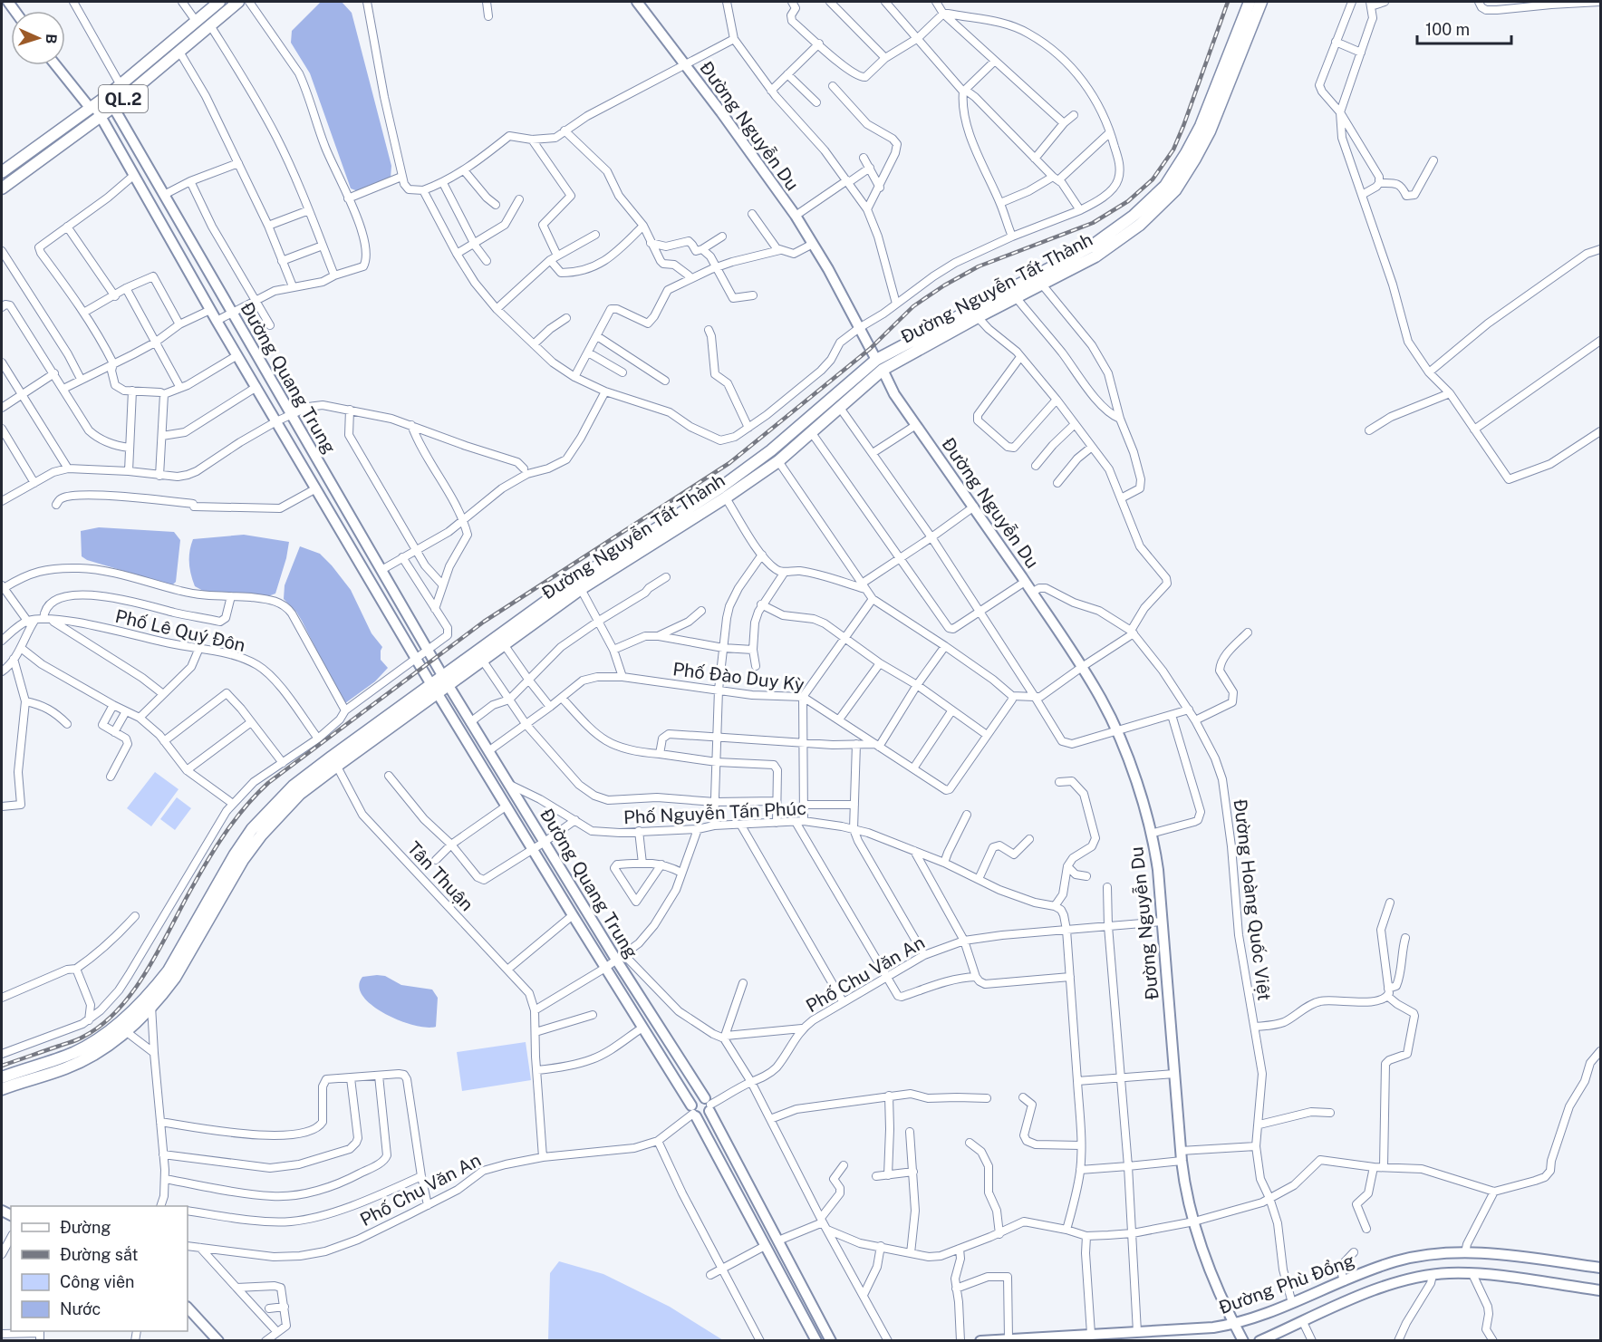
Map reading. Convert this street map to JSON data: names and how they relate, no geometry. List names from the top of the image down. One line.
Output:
{"streets":{"main road":["QL.2","Đường Nguyễn Du","Đường Nguyễn Tất Thành","Đường Quang Trung","Đường Phù Đổng"],"street":["Phố Lê Quý Đôn","Phố Đào Duy Kỳ","Phố Nguyễn Tấn Phúc","Tân Thuận","Đường Hoàng Quốc Việt","Phố Chu Văn An"]},"crossings":[["QL.2","Đường Quang Trung"],["Đường Nguyễn Du","Đường Nguyễn Tất Thành"],["Đường Nguyễn Du","Đường Hoàng Quốc Việt"],["Đường Nguyễn Du","Phố Chu Văn An"],["Đường Nguyễn Du","Đường Phù Đổng"],["Đường Nguyễn Tất Thành","Đường Quang Trung"],["Đường Nguyễn Tất Thành","Tân Thuận"],["Đường Quang Trung","Phố Đào Duy Kỳ"],["Đường Quang Trung","Phố Nguyễn Tấn Phúc"],["Đường Quang Trung","Phố Chu Văn An"],["Đường Hoàng Quốc Việt","Đường Phù Đổng"]],"legend":["Đường","Đường sắt","Công viên","Nước"],"scale_bar":"100 m","north":"right"}
